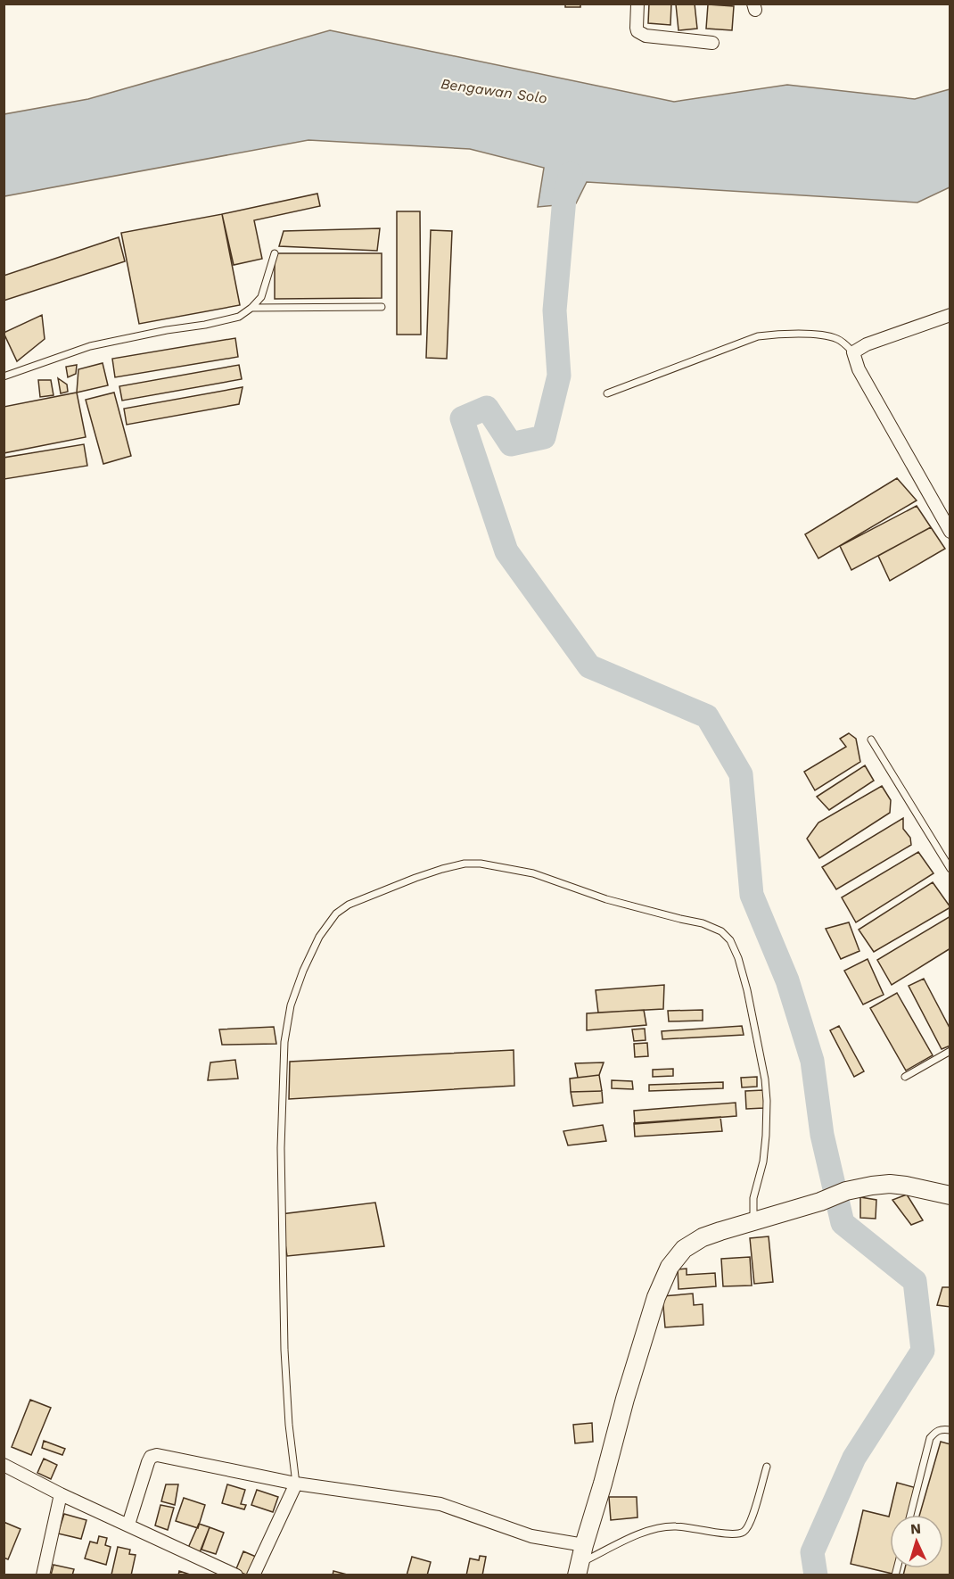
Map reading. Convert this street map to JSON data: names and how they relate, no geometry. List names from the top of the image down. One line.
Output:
{"water":["Bengawan Solo"],"north":"top"}
